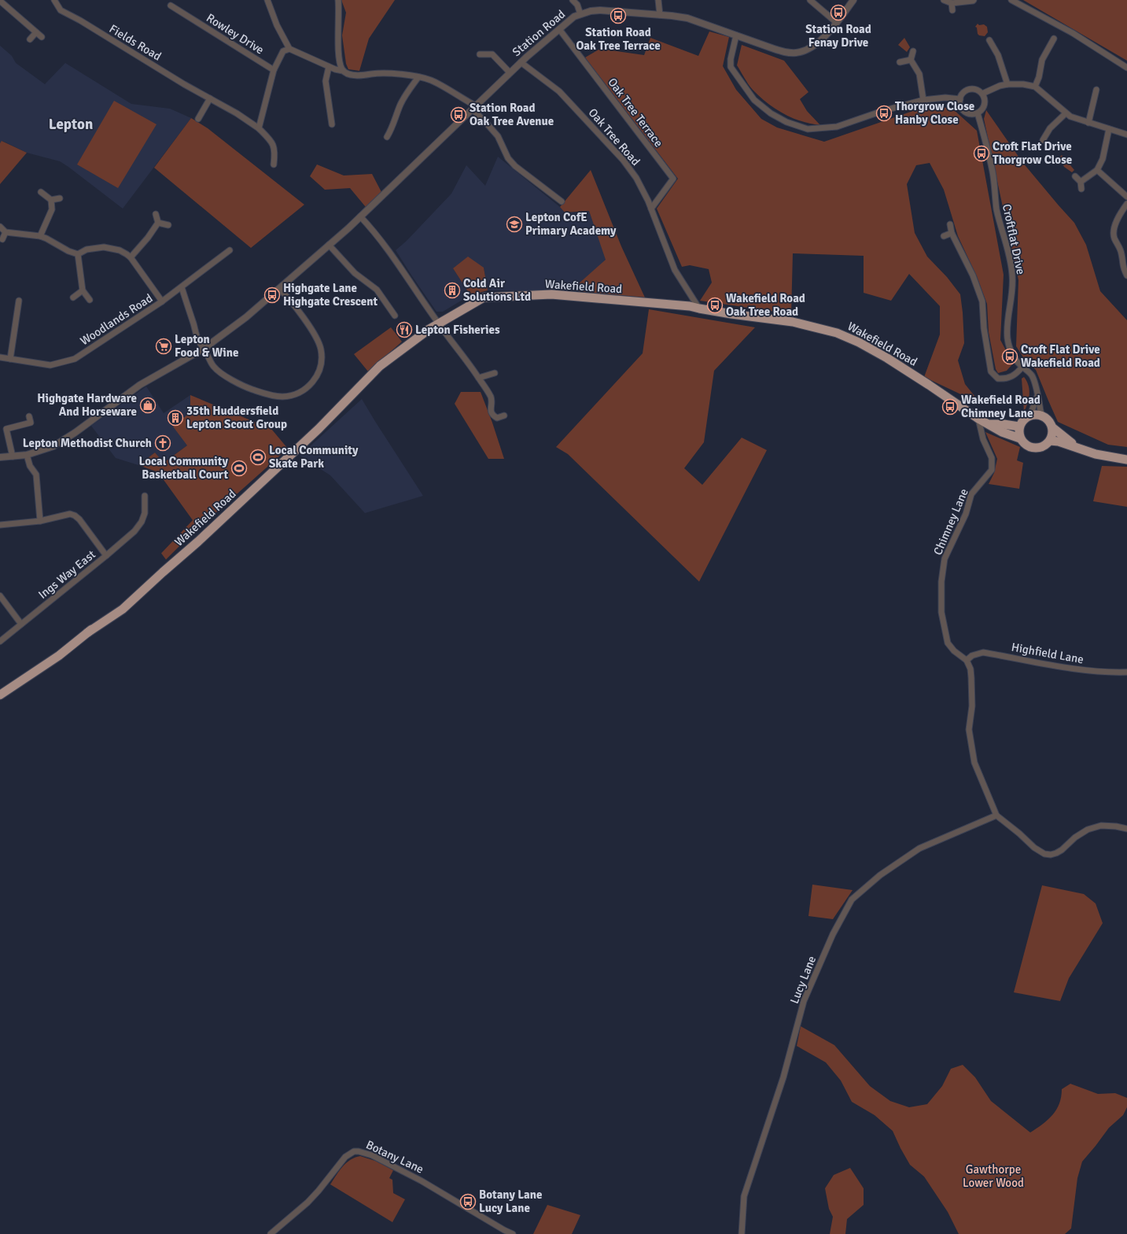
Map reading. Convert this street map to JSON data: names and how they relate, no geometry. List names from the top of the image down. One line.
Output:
{"streets":{"highway":["Wakefield Road"],"street":["Station Road","Rowley Drive","Fields Road","Oak Tree Terrace","Oak Tree Road","Croftflat Drive","Woodlands Road","Chimney Lane","Ings Way East","Highfield Lane","Lucy Lane","Botany Lane"]},"crossings":[["Station Road","Oak Tree Terrace"],["Station Road","Oak Tree Road"],["Oak Tree Terrace","Oak Tree Road"],["Oak Tree Road","Wakefield Road"],["Croftflat Drive","Wakefield Road"],["Wakefield Road","Chimney Lane"],["Chimney Lane","Highfield Lane"]],"districts":["Lepton"],"parks":["Gawthorpe Lower Wood"],"places":{"bus stop":["Station Road Fenay Drive","Station Road Oak Tree Terrace","Thorgrow Close Hanby Close","Station Road Oak Tree Avenue","Croft Flat Drive Thorgrow Close","Highgate Lane Highgate Crescent","Wakefield Road Oak Tree Road","Croft Flat Drive Wakefield Road","Wakefield Road Chimney Lane","Botany Lane Lucy Lane"],"school or university":["Lepton CofE Primary Academy"],"building":["Cold Air Solutions Ltd","35th Huddersfield Lepton Scout Group"],"restaurant":["Lepton Fisheries"],"supermarket":["Lepton Food & Wine"],"shop":["Highgate Hardware And Horseware"],"church":["Lepton Methodist Church"],"sports":["Local Community Skate Park","Local Community Basketball Court"]}}
